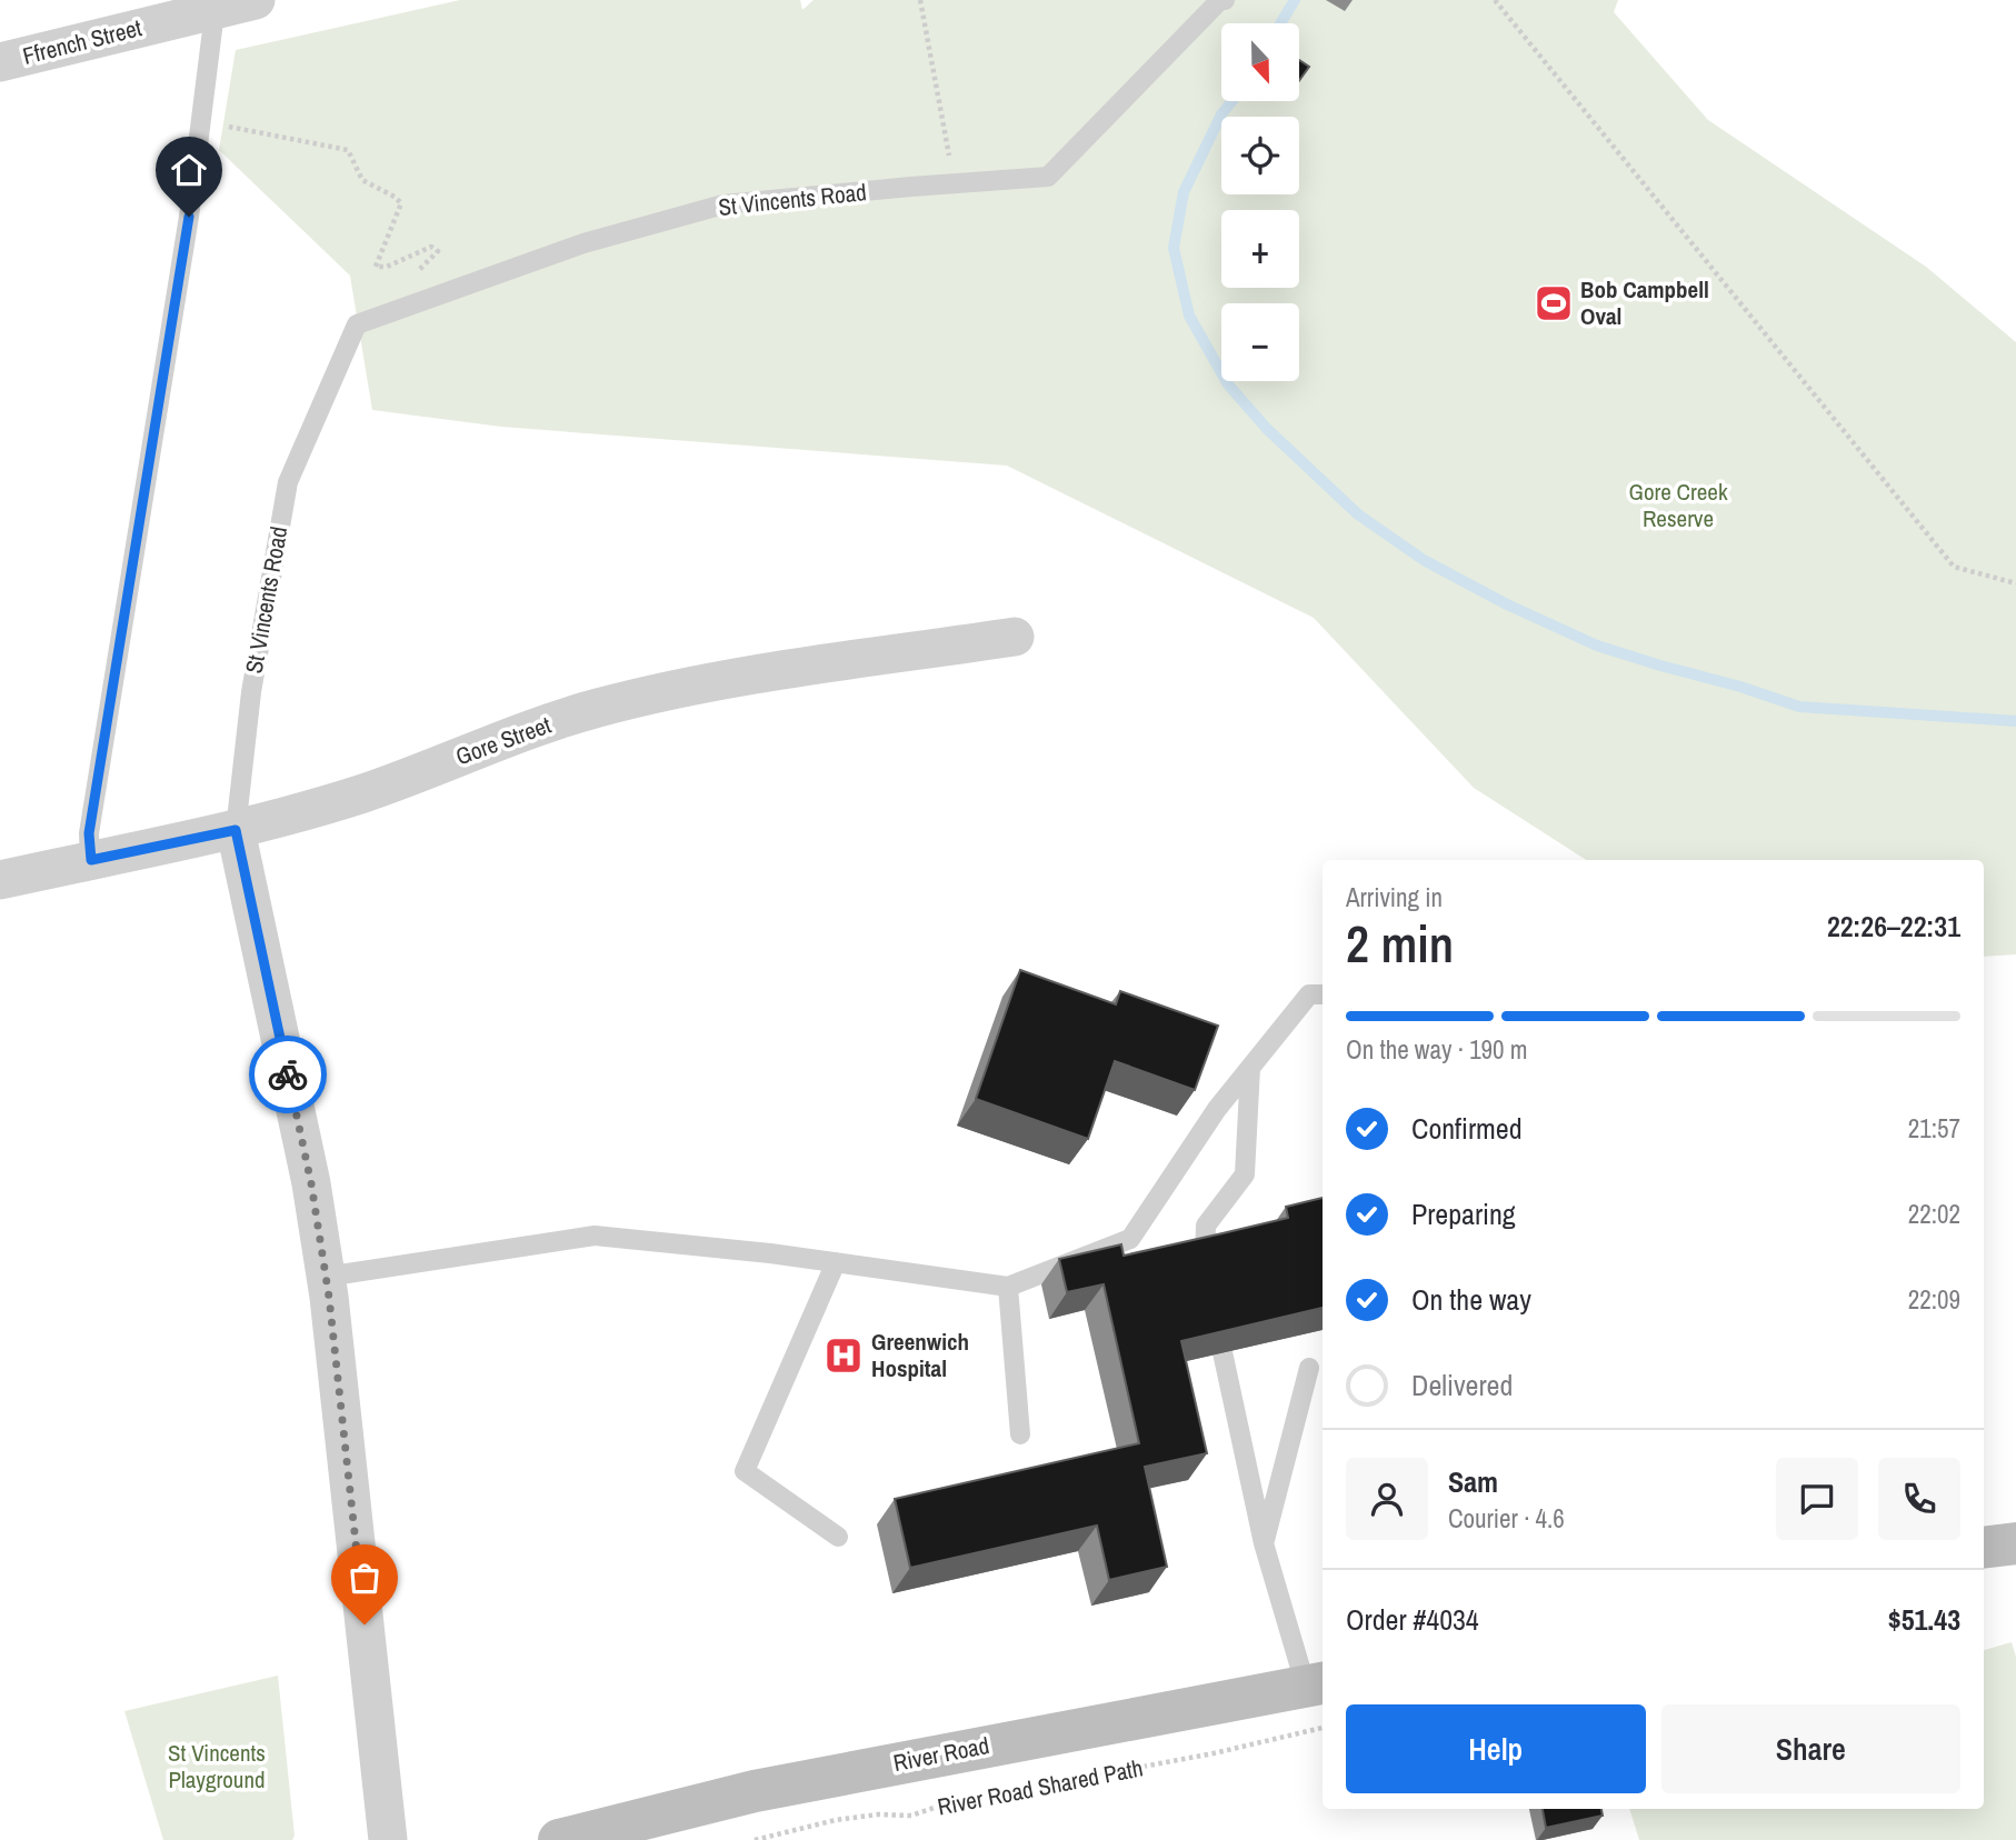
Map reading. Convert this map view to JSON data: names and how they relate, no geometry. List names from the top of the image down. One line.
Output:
{"streets":{"main road":["River Road"],"street":["Ffrench Street","St Vincents Road","Gore Street"],"path":["River Road Shared Path"]},"crossings":[["St Vincents Road","Gore Street"]],"parks":["Gore Creek Reserve","St Vincents Playground"],"places":{"sports":["Bob Campbell Oval"],"hospital":["Greenwich Hospital"]},"north":"bottom","page":{"map_buttons":["+","−"],"heading":["2 min","Arriving in","22:26–22:31"],"panel":["Sam","Courier · 4.6","Order #4034","$51.43"],"bar":"On the way · 190 m","list":[["Confirmed","21:57"],["Preparing","22:02"],["On the way","22:09"],"Delivered"],"buttons":["Help","Share"]}}
